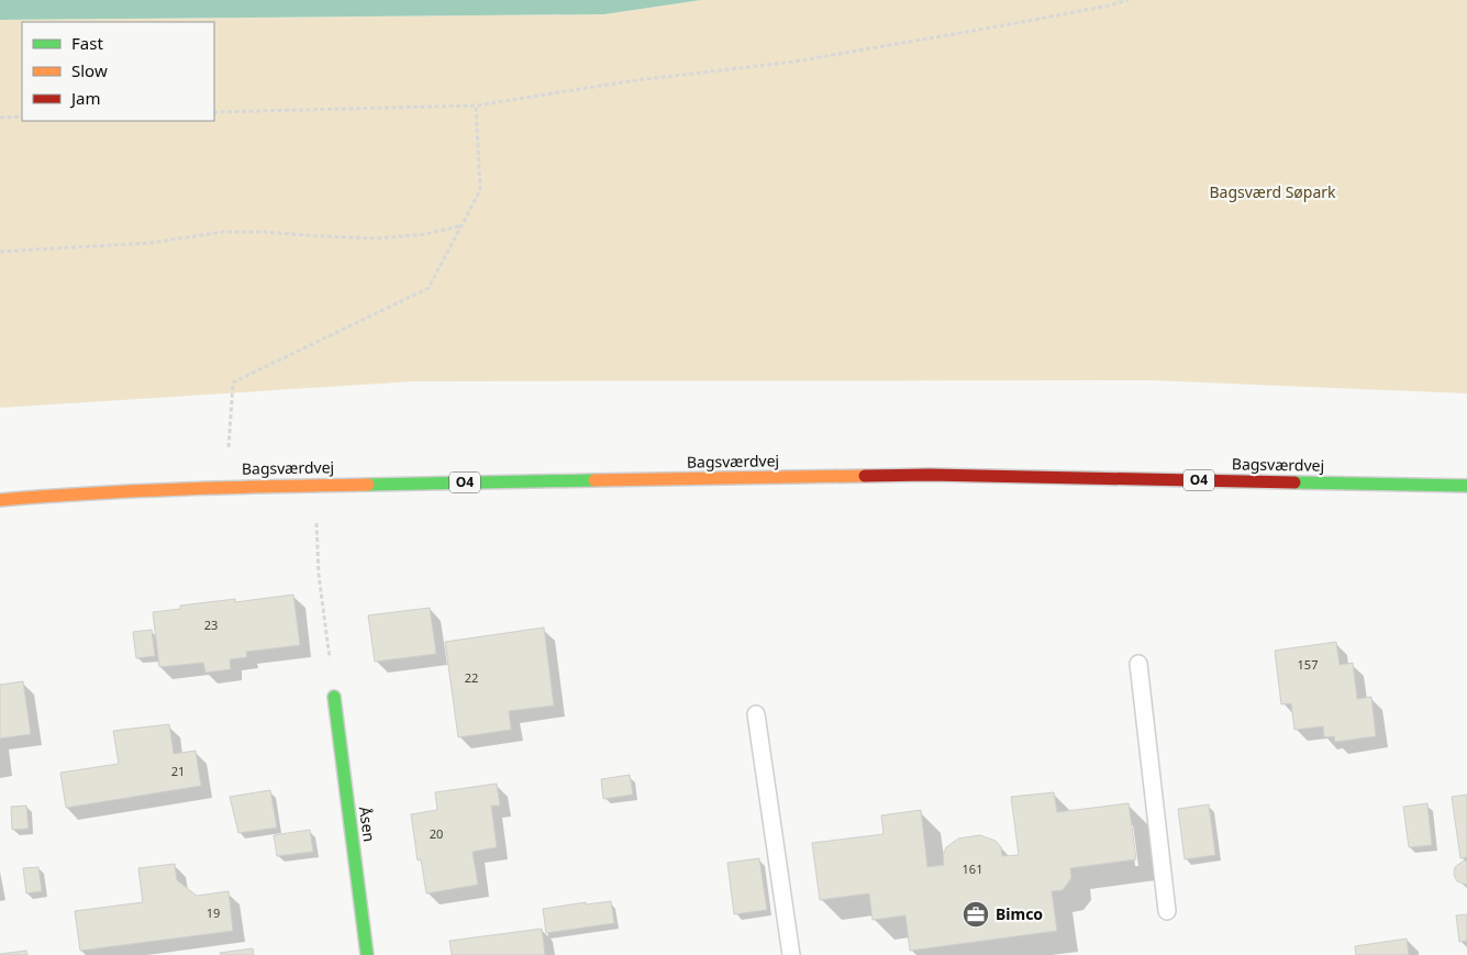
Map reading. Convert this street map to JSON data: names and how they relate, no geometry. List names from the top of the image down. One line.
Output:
{"streets":{"main road":["Bagsværdvej","O4","Åsen"]},"parks":["Bagsværd Søpark"],"places":{"office":["Bimco"]},"house_numbers":["23","157","22","21","20","161","19"],"legend":["Fast","Slow","Jam"]}
